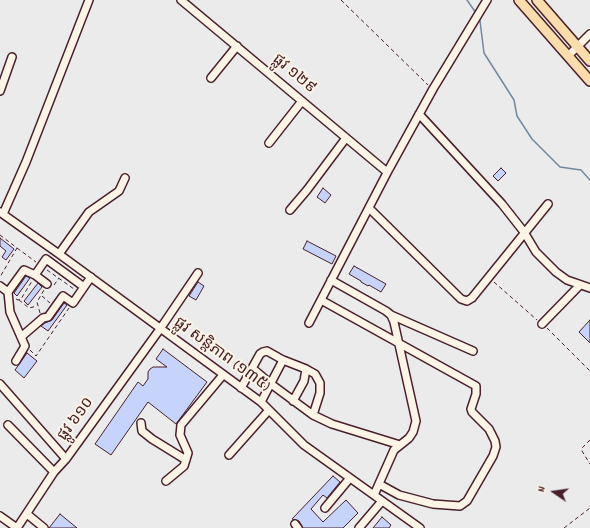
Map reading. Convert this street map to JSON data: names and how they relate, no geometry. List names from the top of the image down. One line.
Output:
{"streets":{"street":["ផ្លូវ ១២៩","ផ្លូវ សន្តិភាព (១៣៥)","ផ្លូវ ៦១០"]},"crossings":[["ផ្លូវ សន្តិភាព (១៣៥)","ផ្លូវ ៦១០"]],"north":"left"}
